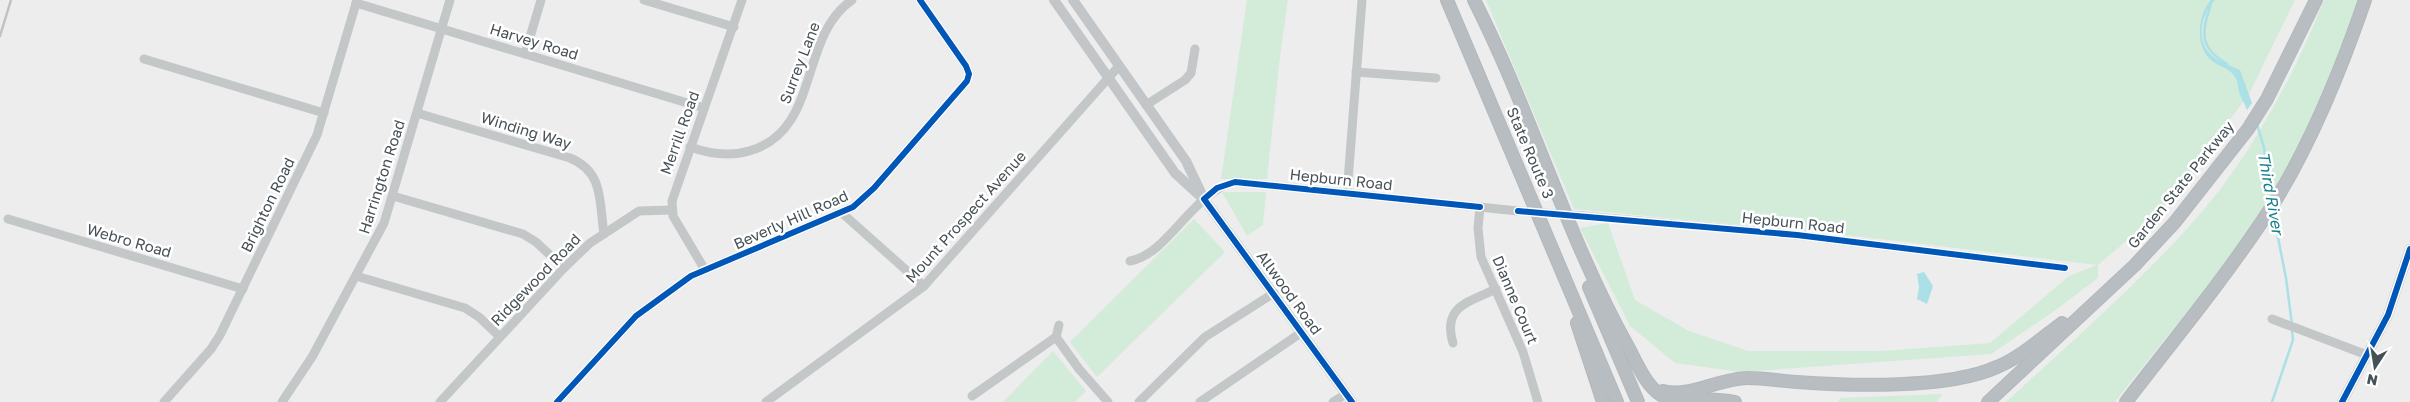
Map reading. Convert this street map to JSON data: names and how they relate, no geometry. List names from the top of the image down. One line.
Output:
{"streets":{"highway":["State Route 3","Garden State Parkway"],"main road":["Allwood Road"],"street":["Harvey Road","Surrey Lane","Winding Way","Merrill Road","Harrington Road","Hepburn Road","Brighton Road","Mount Prospect Avenue","Beverly Hill Road","Webro Road","Ridgewood Road","Dianne Court"]},"crossings":[["Harvey Road","Merrill Road"],["Harvey Road","Harrington Road"],["Harvey Road","Brighton Road"],["Surrey Lane","Merrill Road"],["Winding Way","Harrington Road"],["Winding Way","Ridgewood Road"],["Merrill Road","Ridgewood Road"],["Hepburn Road","Allwood Road"],["Hepburn Road","Dianne Court"],["Brighton Road","Webro Road"],["Mount Prospect Avenue","Allwood Road"]],"water":["Third River"],"north":"bottom"}
